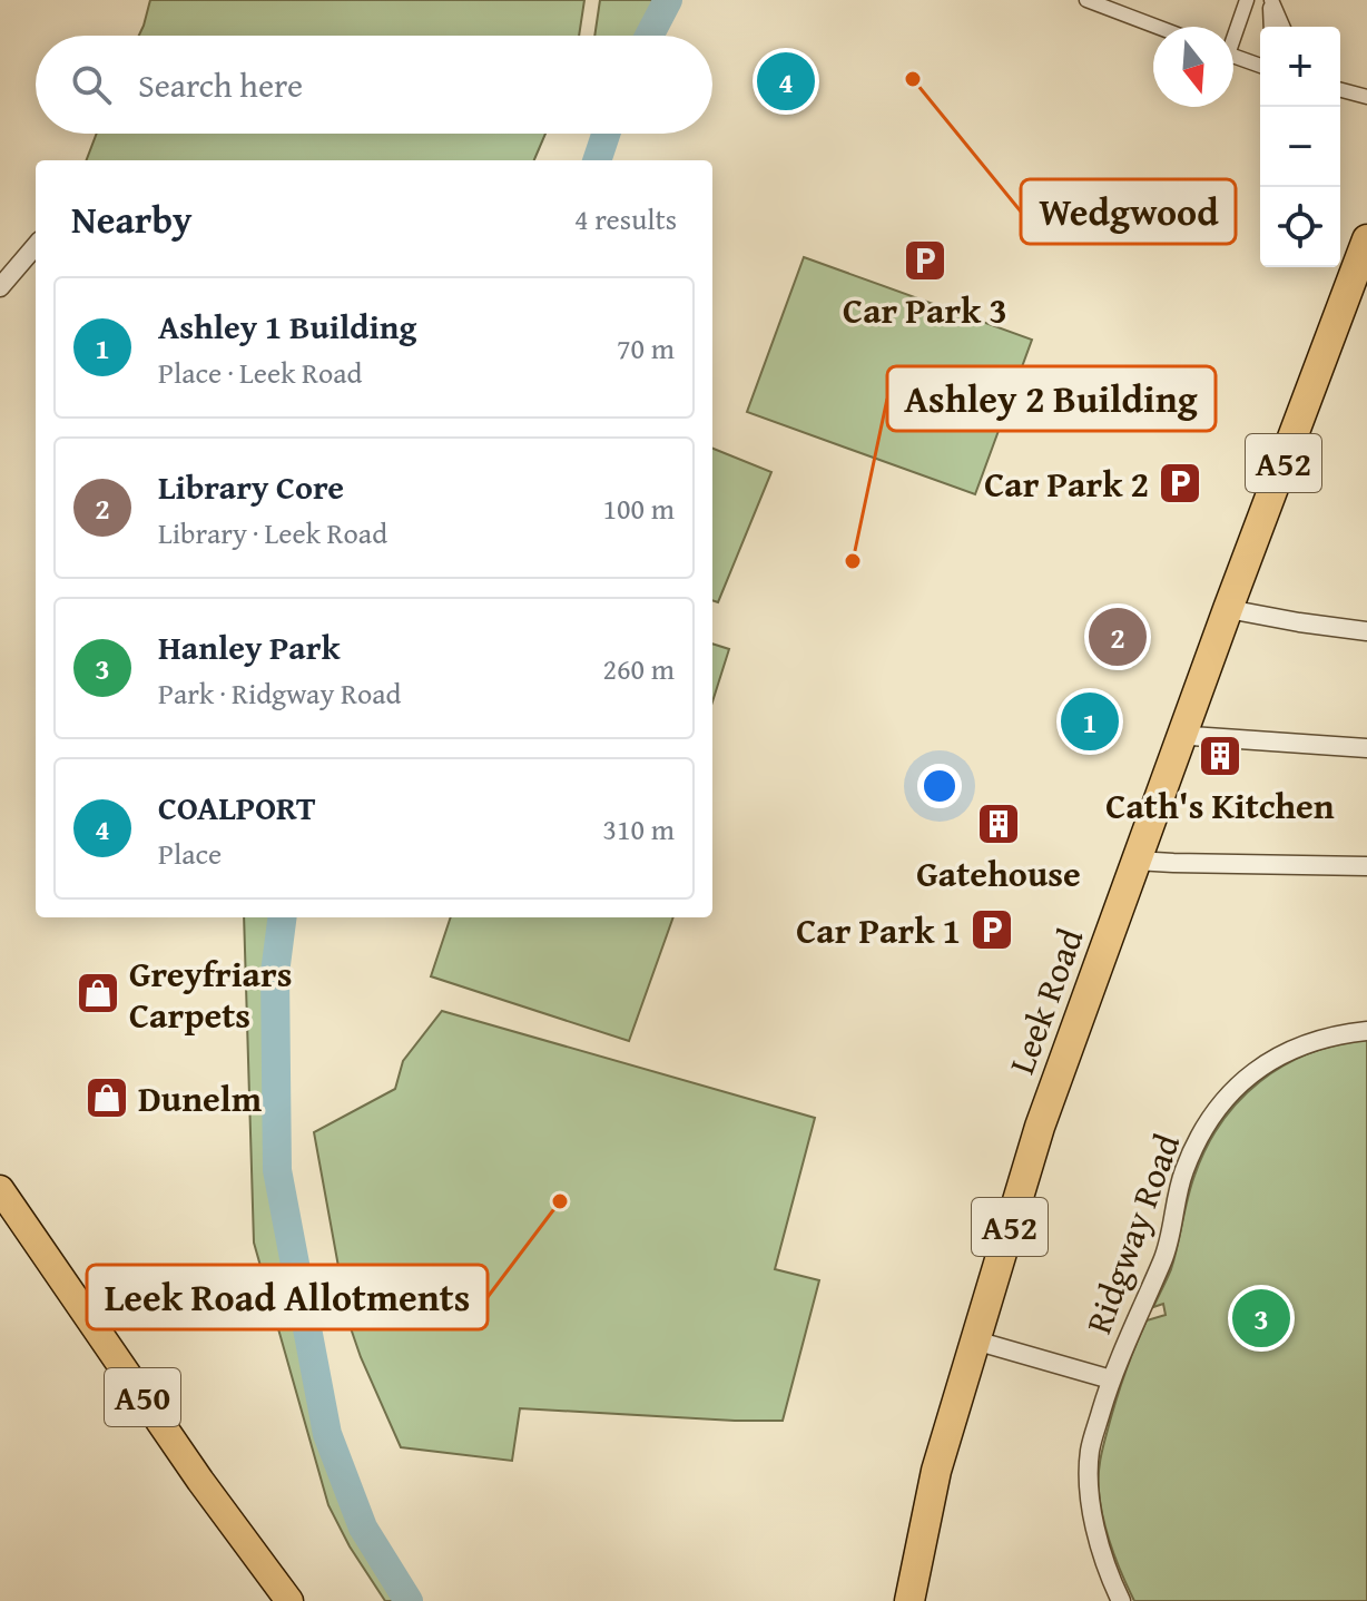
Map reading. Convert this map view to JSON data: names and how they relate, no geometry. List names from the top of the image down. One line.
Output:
{"streets":{"highway":["A52","Leek Road"],"main road":["A50"],"street":["Ridgway Road"]},"places":{"other":["Wedgwood","Ashley 2 Building","Leek Road Allotments"],"parking":["Car Park 3","Car Park 2","Car Park 1"],"building":["Cath's Kitchen","Gatehouse"],"shop":["Greyfriars Carpets","Dunelm"]},"north":"bottom","page":{"map_buttons":["+","−"],"search":"Search here","pins":["4","2","1","3"],"heading":["Nearby","4 results"],"list":[{"mark":"1","name":"Ashley 1 Building","note":"Place · Leek Road","value":"70 m"},{"mark":"2","name":"Library Core","note":"Library · Leek Road","value":"100 m"},{"mark":"3","name":"Hanley Park","note":"Park · Ridgway Road","value":"260 m"},{"mark":"4","name":"COALPORT","note":"Place","value":"310 m"}]}}
